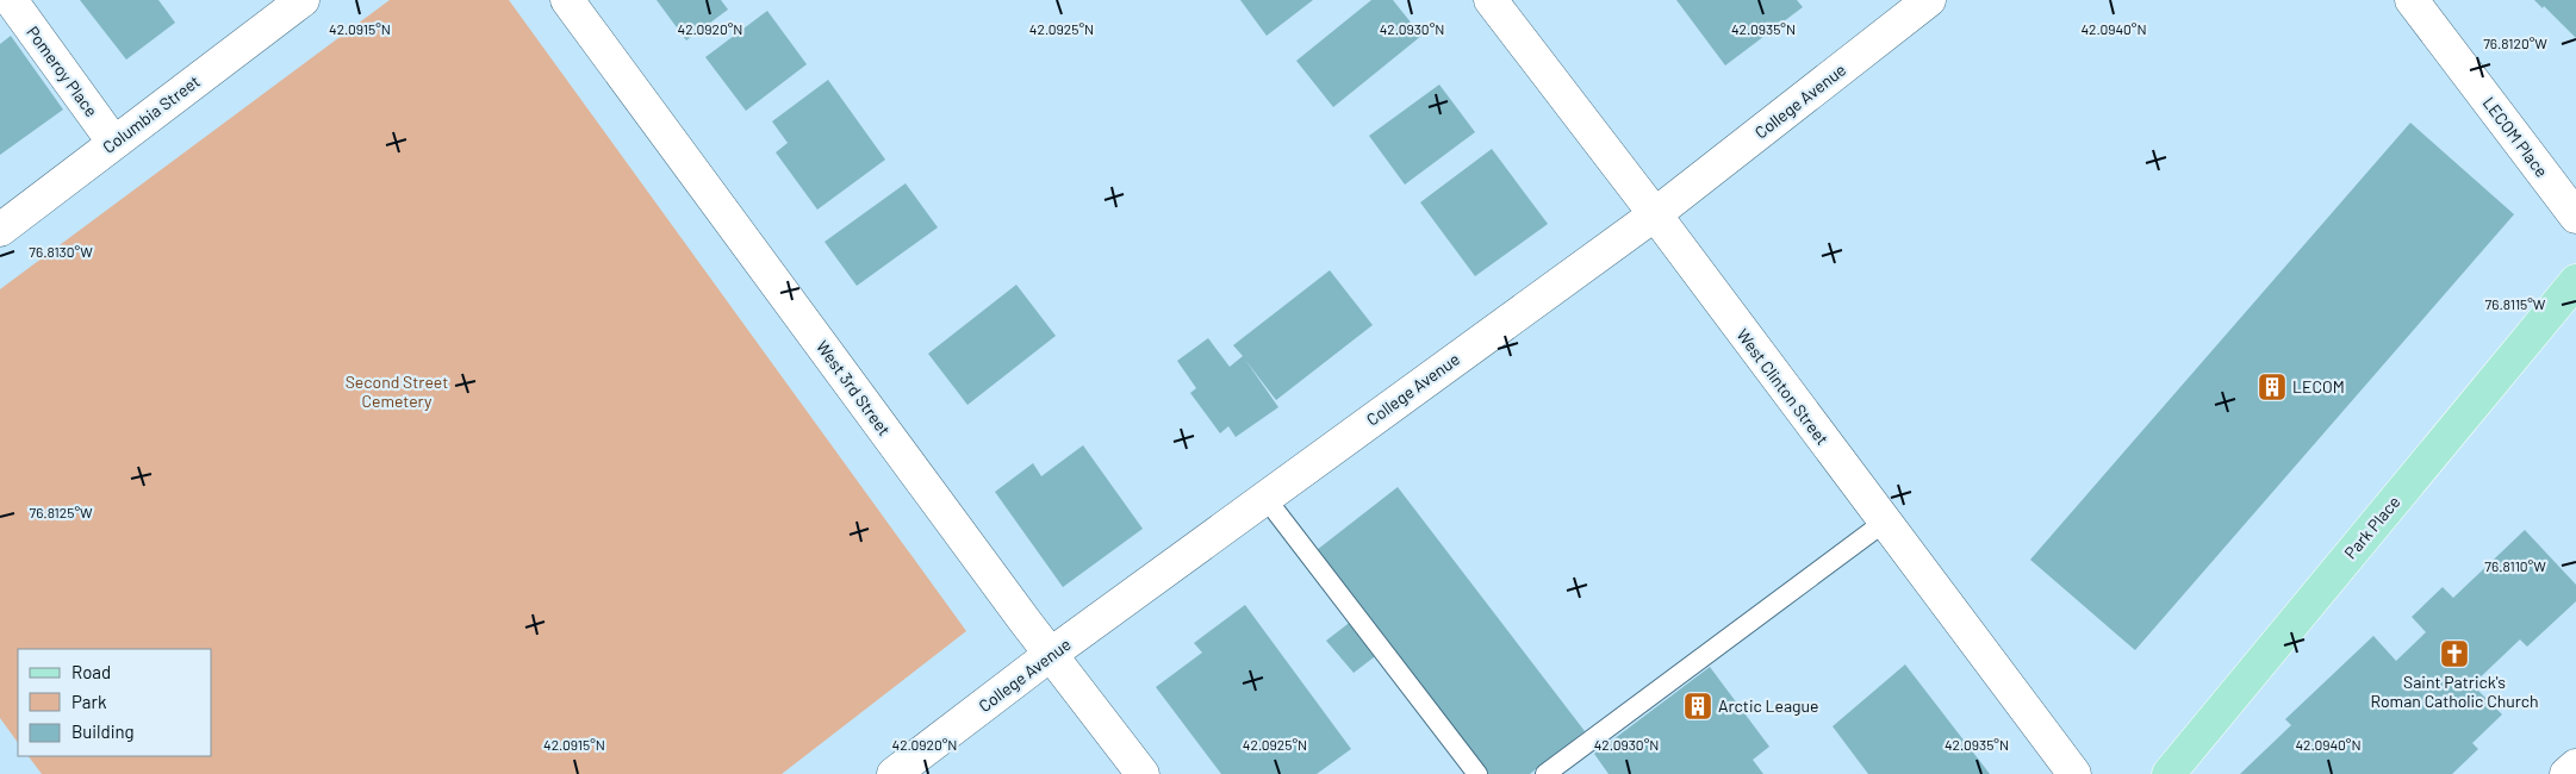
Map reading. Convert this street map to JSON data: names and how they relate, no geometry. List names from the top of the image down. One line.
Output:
{"streets":{"main road":["Park Place"],"street":["Pomeroy Place","College Avenue","Columbia Street","LECOM Place","West Clinton Street","West 3rd Street"]},"crossings":[["Pomeroy Place","Columbia Street"],["College Avenue","West Clinton Street"],["College Avenue","West 3rd Street"]],"parks":["Second Street Cemetery"],"places":{"building":["LECOM","Arctic League"],"church":["Saint Patrick's Roman Catholic Church"]},"legend":["Road","Park","Building"],"coordinates":["42.0915°N","42.0920°N","42.0925°N","42.0930°N","42.0935°N","42.0940°N","76.8120°W","76.8130°W","76.8115°W","76.8125°W","76.8110°W"]}
